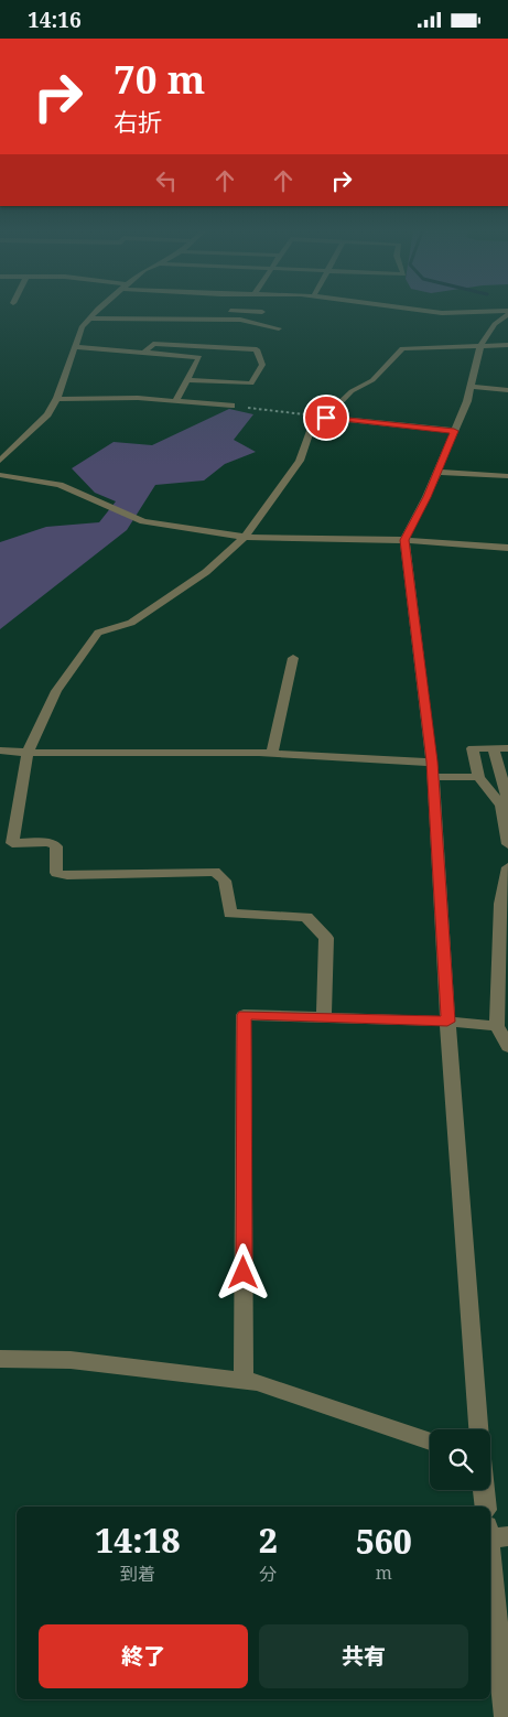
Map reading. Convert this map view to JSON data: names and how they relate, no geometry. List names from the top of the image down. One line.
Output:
{"page":{"status":"14:16","turn":["70 m","右折"],"eta":["14:18","到着","2","分","560","m"],"buttons":["終了","共有"]}}
